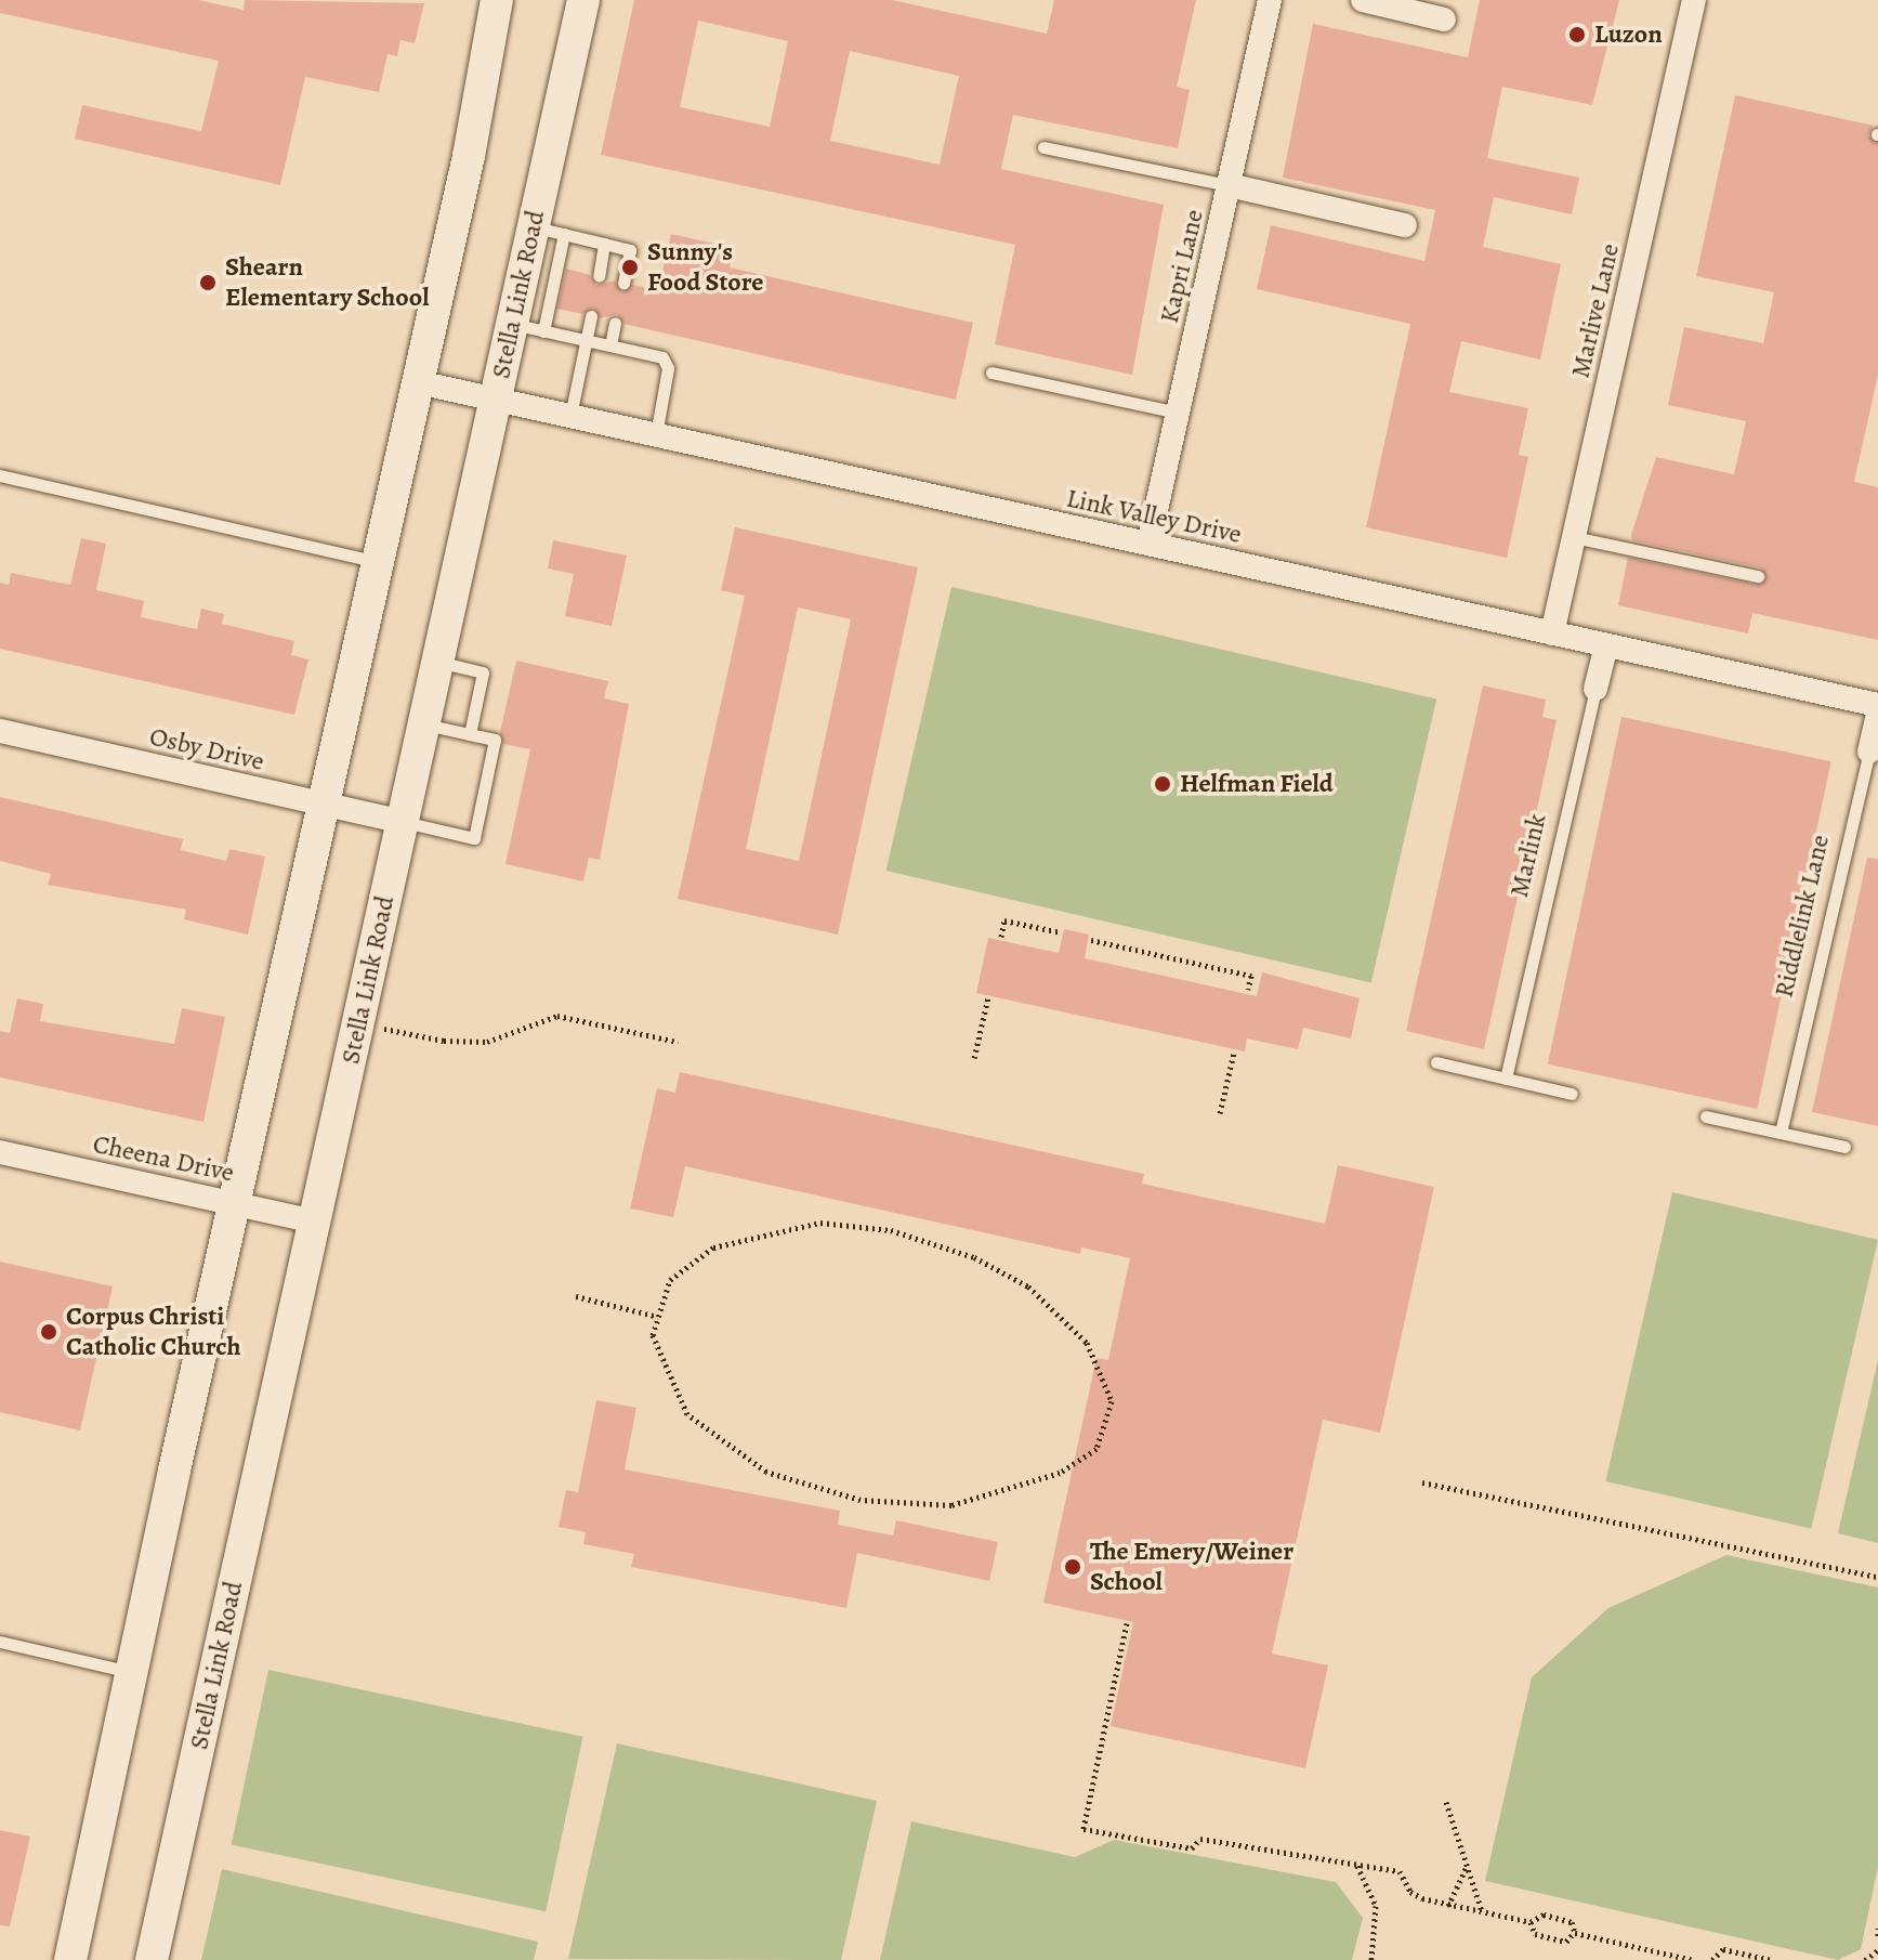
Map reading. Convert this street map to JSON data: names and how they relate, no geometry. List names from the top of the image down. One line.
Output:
{"streets":{"main road":["Stella Link Road"],"street":["Kapri Lane","Marlive Lane","Link Valley Drive","Osby Drive","Marlink","Riddlelink Lane","Cheena Drive"]},"crossings":[["Kapri Lane","Link Valley Drive"],["Stella Link Road","Link Valley Drive"],["Stella Link Road","Osby Drive"],["Stella Link Road","Cheena Drive"],["Marlive Lane","Link Valley Drive"],["Link Valley Drive","Marlink"]],"places":["Luzon","Sunny's Food Store","Shearn Elementary School","Helfman Field","Corpus Christi Catholic Church","The Emery/Weiner School"]}
